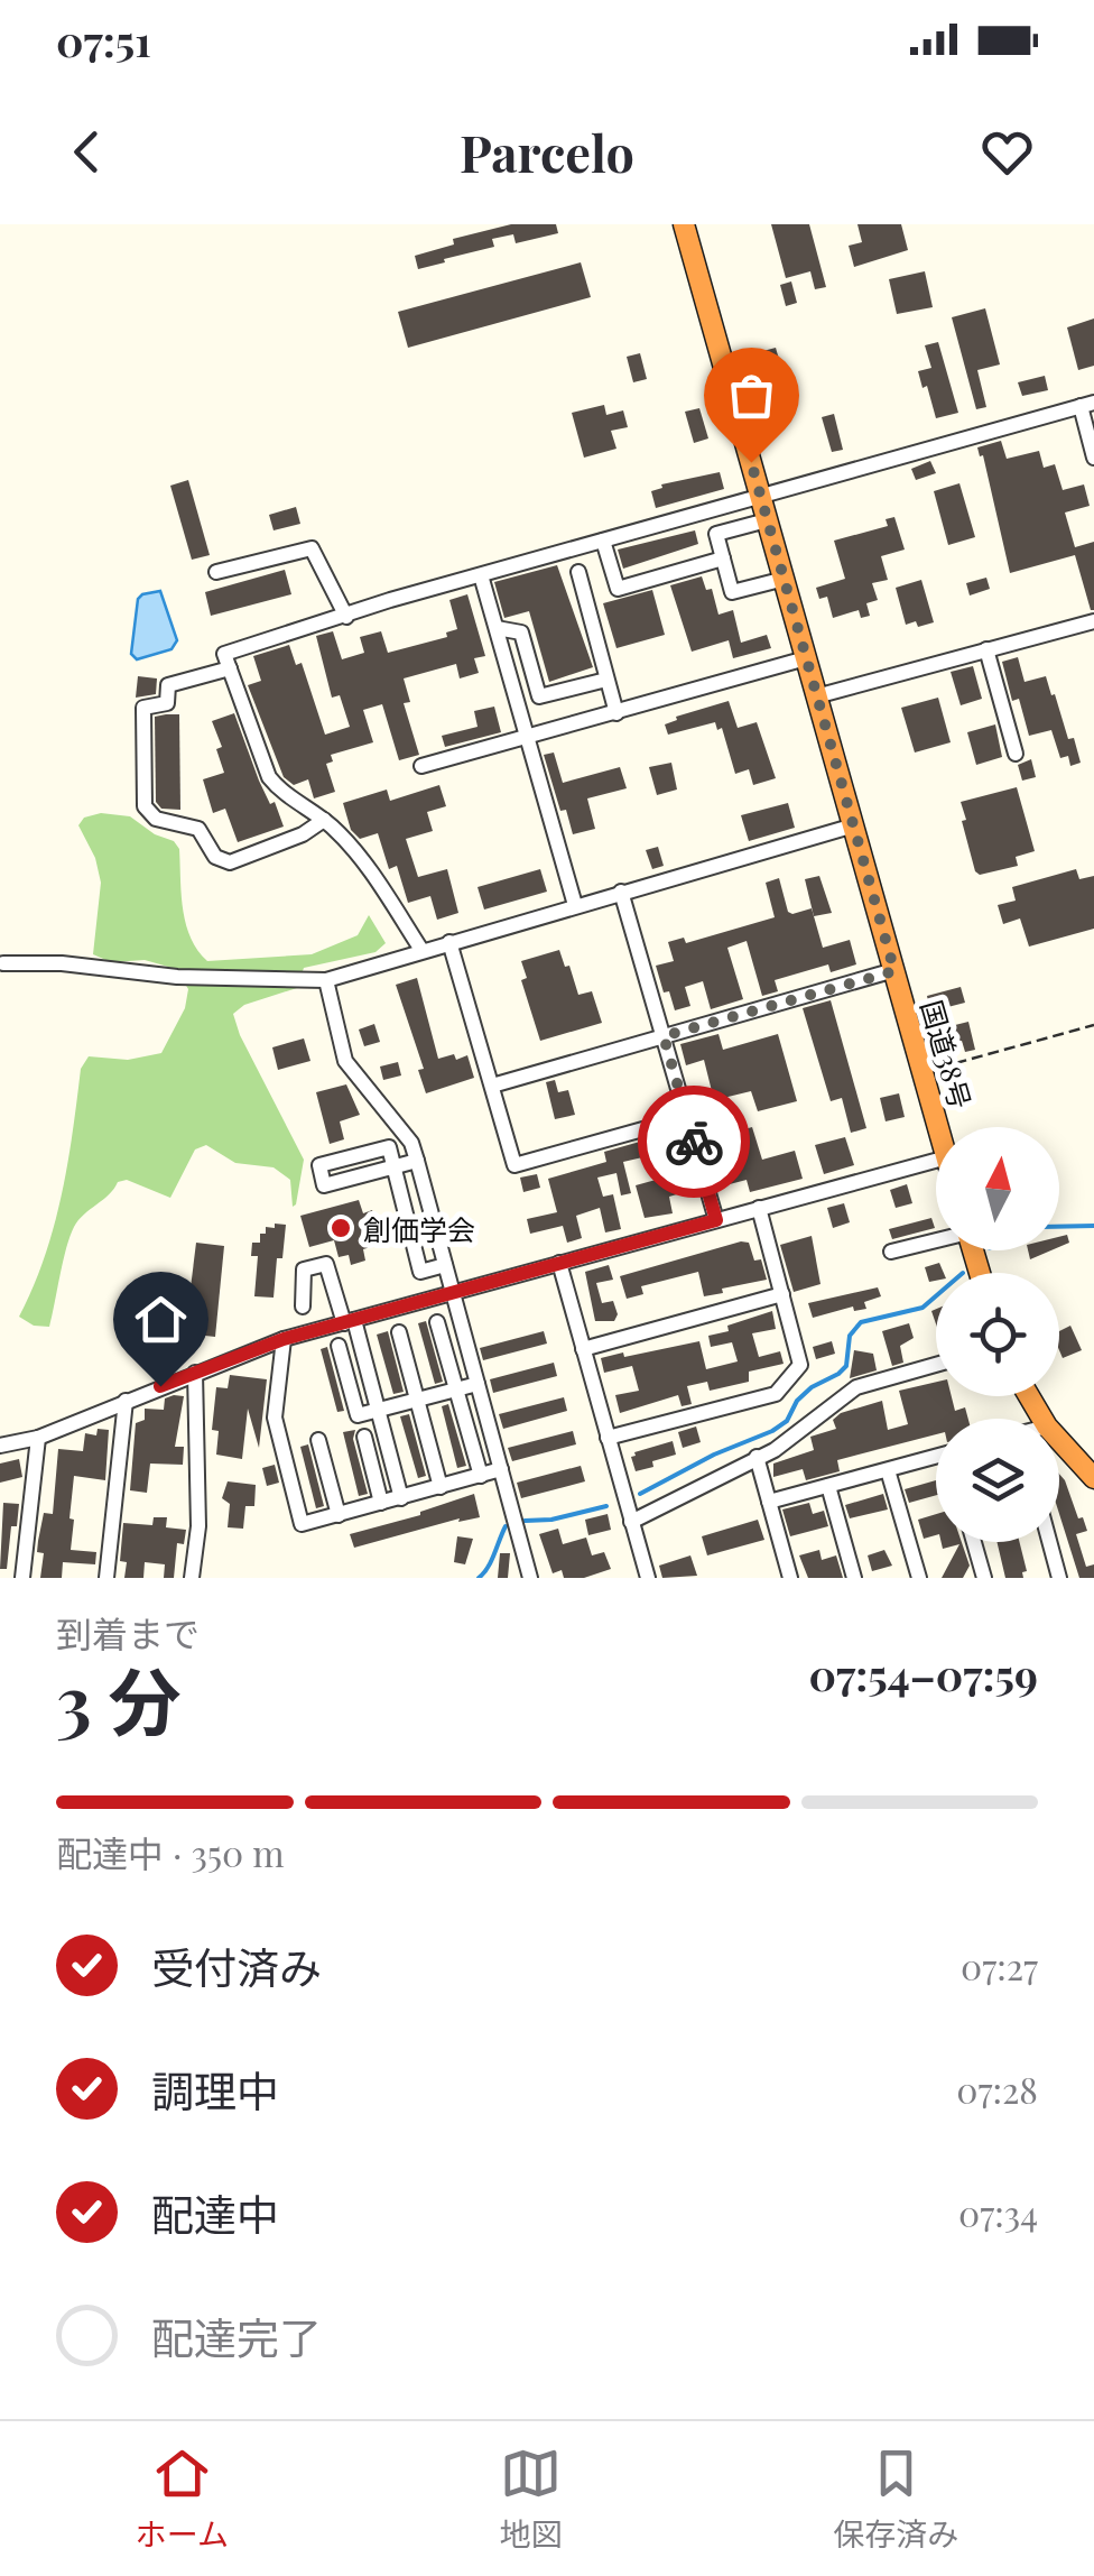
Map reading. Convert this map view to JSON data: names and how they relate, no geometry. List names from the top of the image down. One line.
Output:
{"streets":{"highway":["国道38号"]},"places":["創価学会"],"north":"top","page":{"status":"07:51","header":"Parcelo","heading":["3 分","到着まで","07:54–07:59"],"bar":"配達中 · 350 m","list":[["受付済み","07:27"],["調理中","07:28"],["配達中","07:34"],"配達完了"],"tabs":["ホーム","地図","保存済み"]}}
